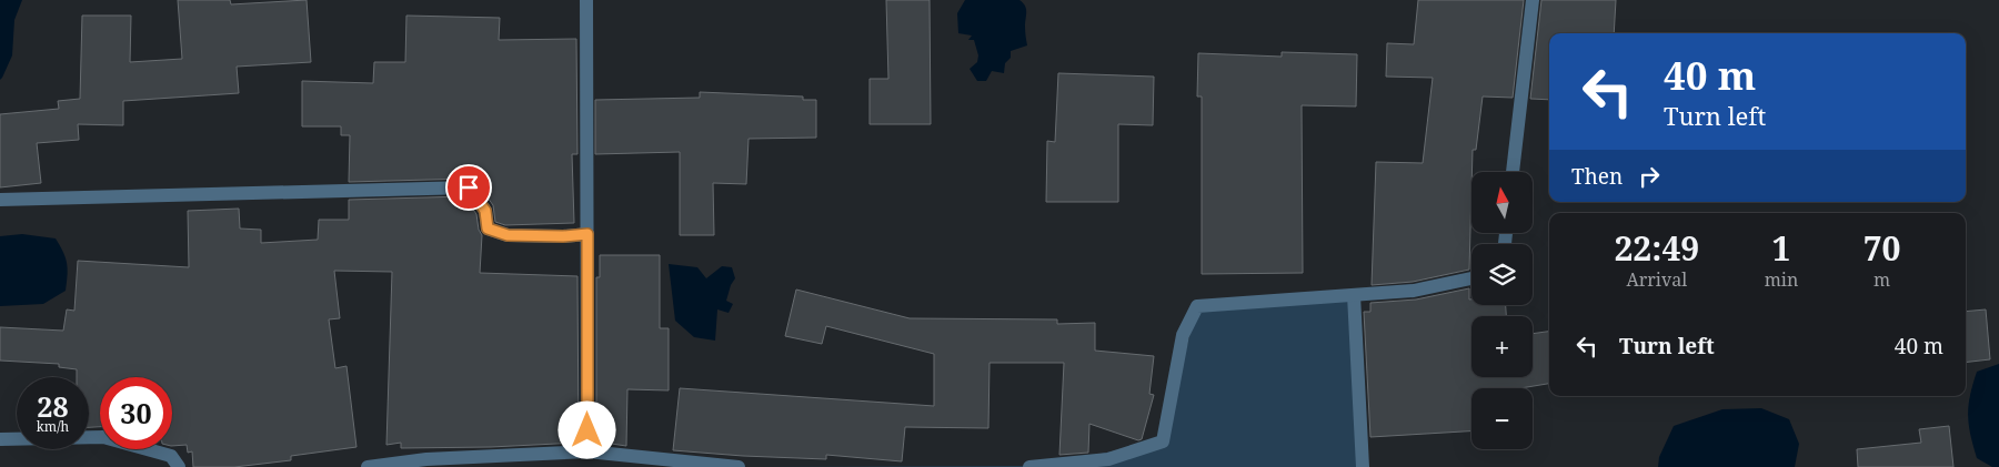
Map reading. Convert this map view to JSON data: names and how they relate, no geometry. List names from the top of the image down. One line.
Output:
{"north":"top","page":{"turn":["40 m","Turn left"],"then":"Then","map_buttons":["+","−"],"eta":["22:49","Arrival","1","min","70","m"],"list":[{"name":"Turn left","value":"40 m"}],"speed":"28 km/h","limit":"30"}}
